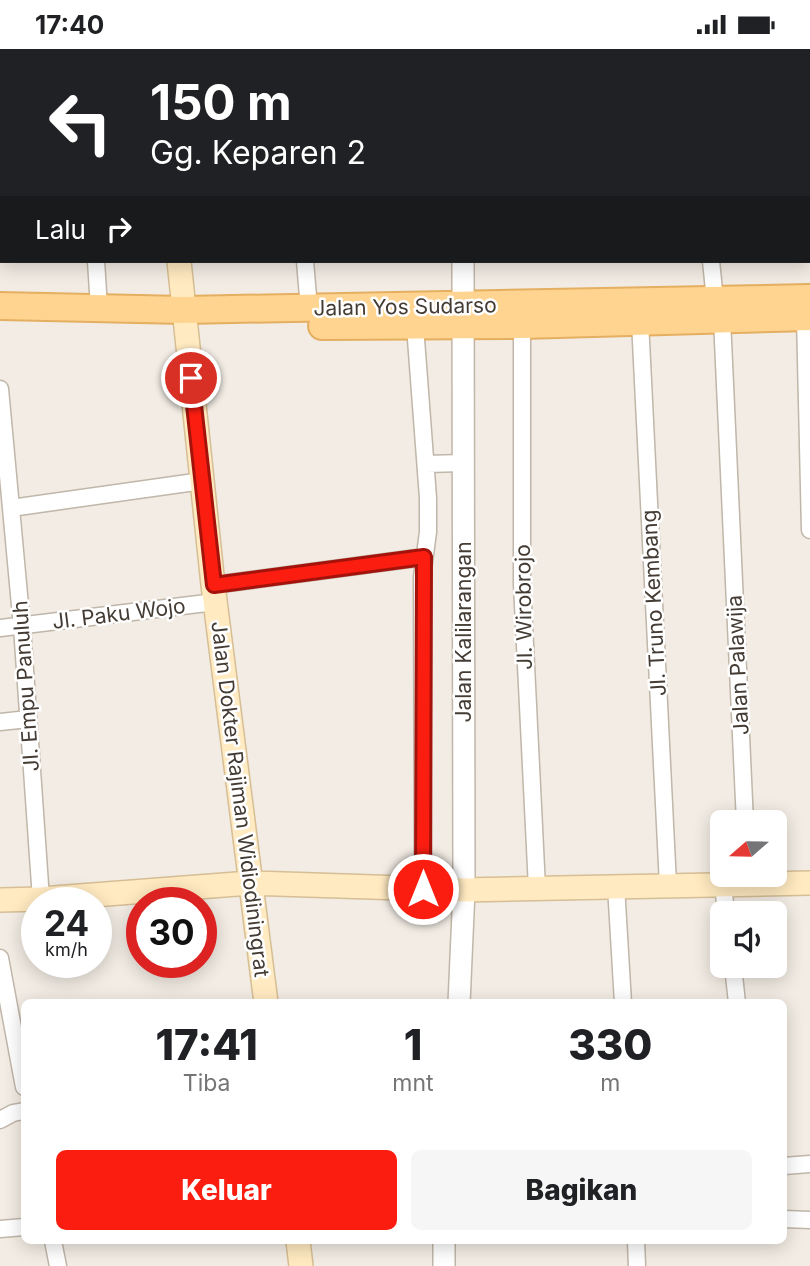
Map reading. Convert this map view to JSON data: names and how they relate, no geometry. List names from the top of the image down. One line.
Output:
{"streets":{"main road":["Jalan Yos Sudarso","Jalan Dokter Rajiman Widiodiningrat"],"street":["Jl. Truno Kembang","Jl. Wirobrojo","Jl. Paku Wojo","Jalan Kalilarangan","Jalan Palawija","Jl. Empu Panuluh"]},"crossings":[["Jalan Yos Sudarso","Jl. Truno Kembang"],["Jalan Yos Sudarso","Jl. Wirobrojo"],["Jalan Yos Sudarso","Jalan Kalilarangan"],["Jalan Yos Sudarso","Jalan Palawija"],["Jalan Yos Sudarso","Jalan Dokter Rajiman Widiodiningrat"],["Jl. Paku Wojo","Jl. Empu Panuluh"],["Jl. Paku Wojo","Jalan Dokter Rajiman Widiodiningrat"]],"north":"left","page":{"status":"17:40","turn":["150 m","Gg. Keparen 2"],"then":"Lalu","speed":"24 km/h","limit":"30","eta":["17:41","Tiba","1","mnt","330","m"],"buttons":["Keluar","Bagikan"]}}
